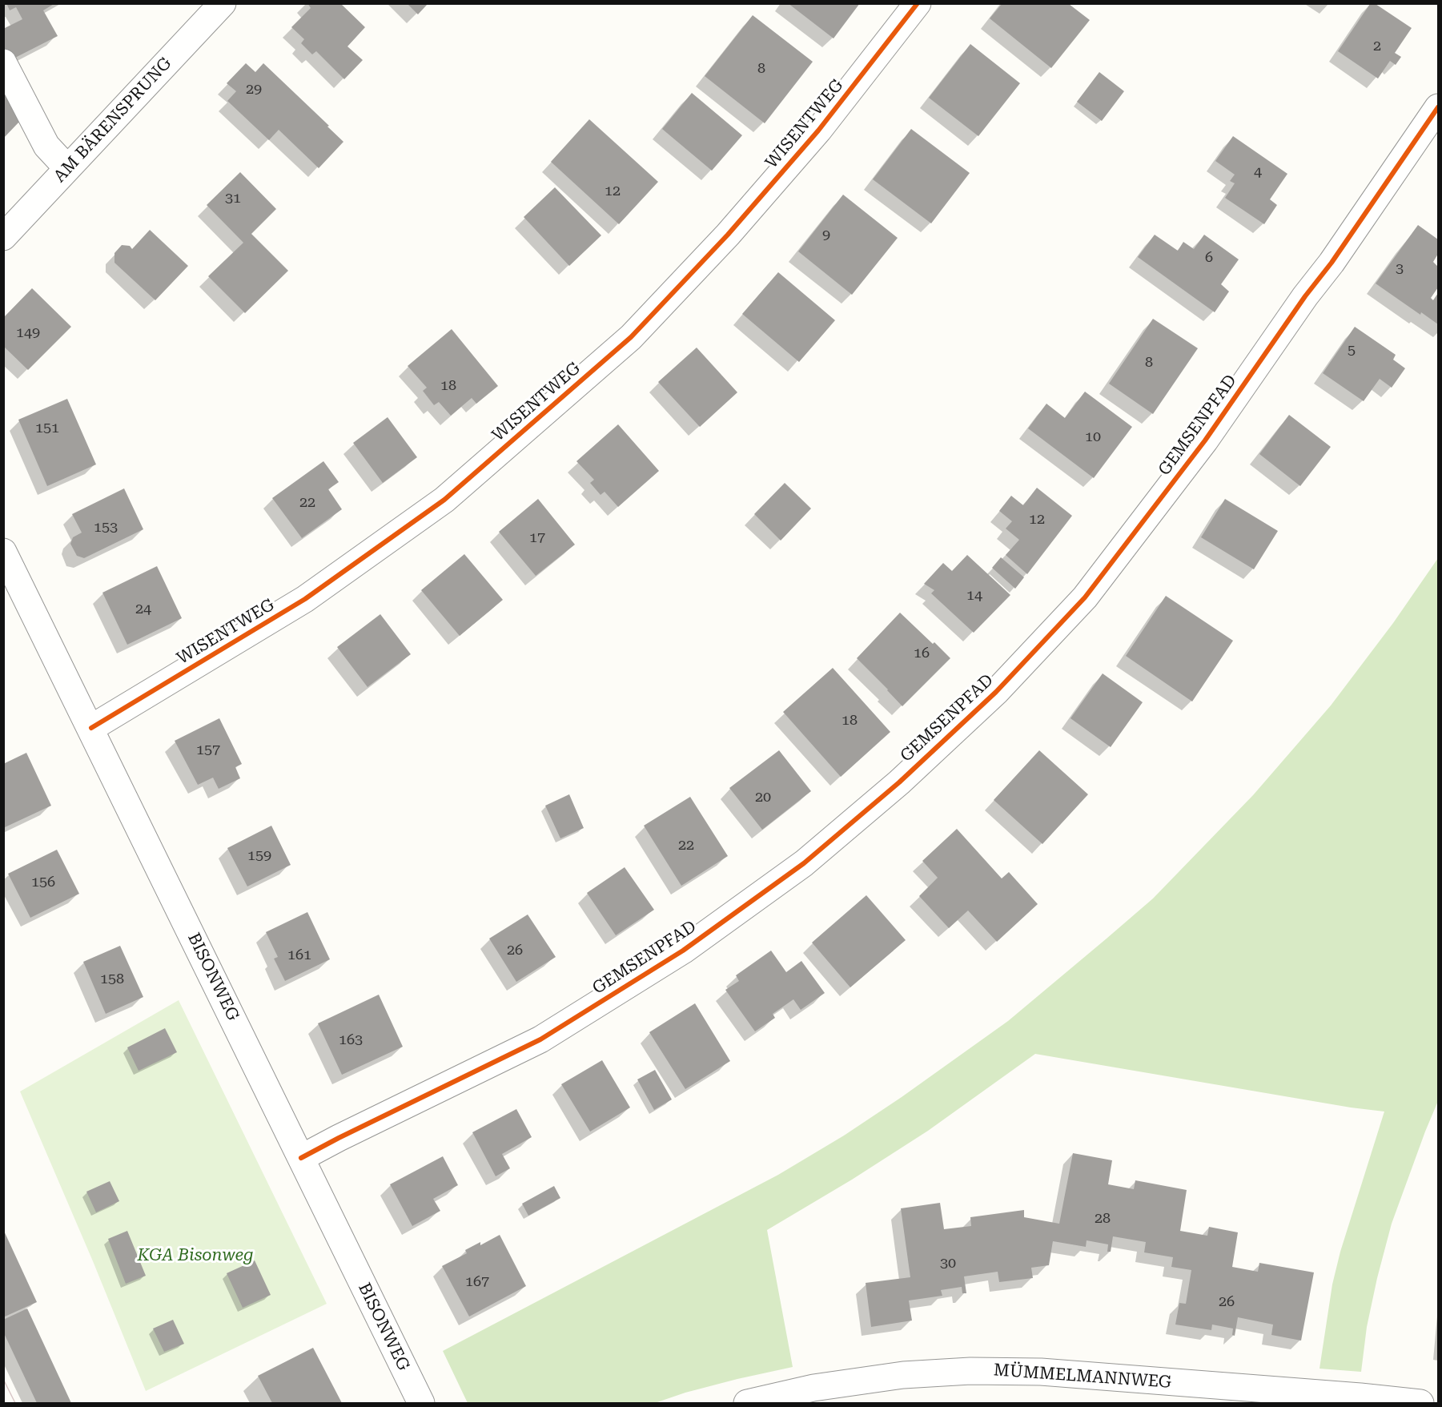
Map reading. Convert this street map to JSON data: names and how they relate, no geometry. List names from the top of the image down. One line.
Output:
{"streets":{"street":["AM BÄRENSPRUNG","WISENTWEG","GEMSENPFAD","BISONWEG","MÜMMELMANNWEG"]},"crossings":[["WISENTWEG","BISONWEG"],["GEMSENPFAD","BISONWEG"]],"parks":["KGA Bisonweg"],"house_numbers":["2","8","29","4","12","31","9","6","3","149","5","8","18","151","10","22","12","153","17","14","24","16","18","157","20","22","159","156","26","161","158","163","28","30","167","26"]}
